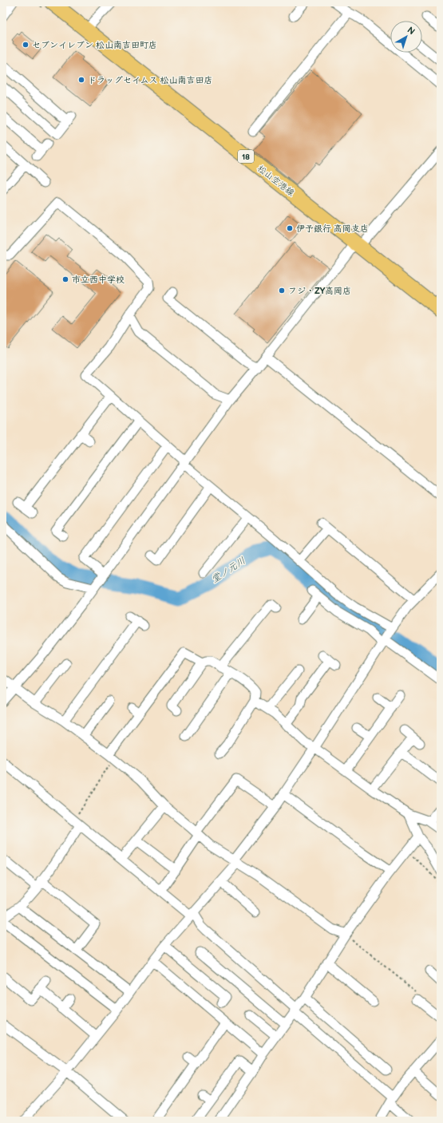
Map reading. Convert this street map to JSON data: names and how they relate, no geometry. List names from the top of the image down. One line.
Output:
{"streets":{"main road":["18","松山空港線"]},"water":["堂ノ元川"],"places":["セブンイレブン 松山南吉田町店","ドラッグセイムス 松山南吉田店","伊予銀行 高岡支店","市立西中学校","フジ・ZY高岡店"],"north":"top right"}
